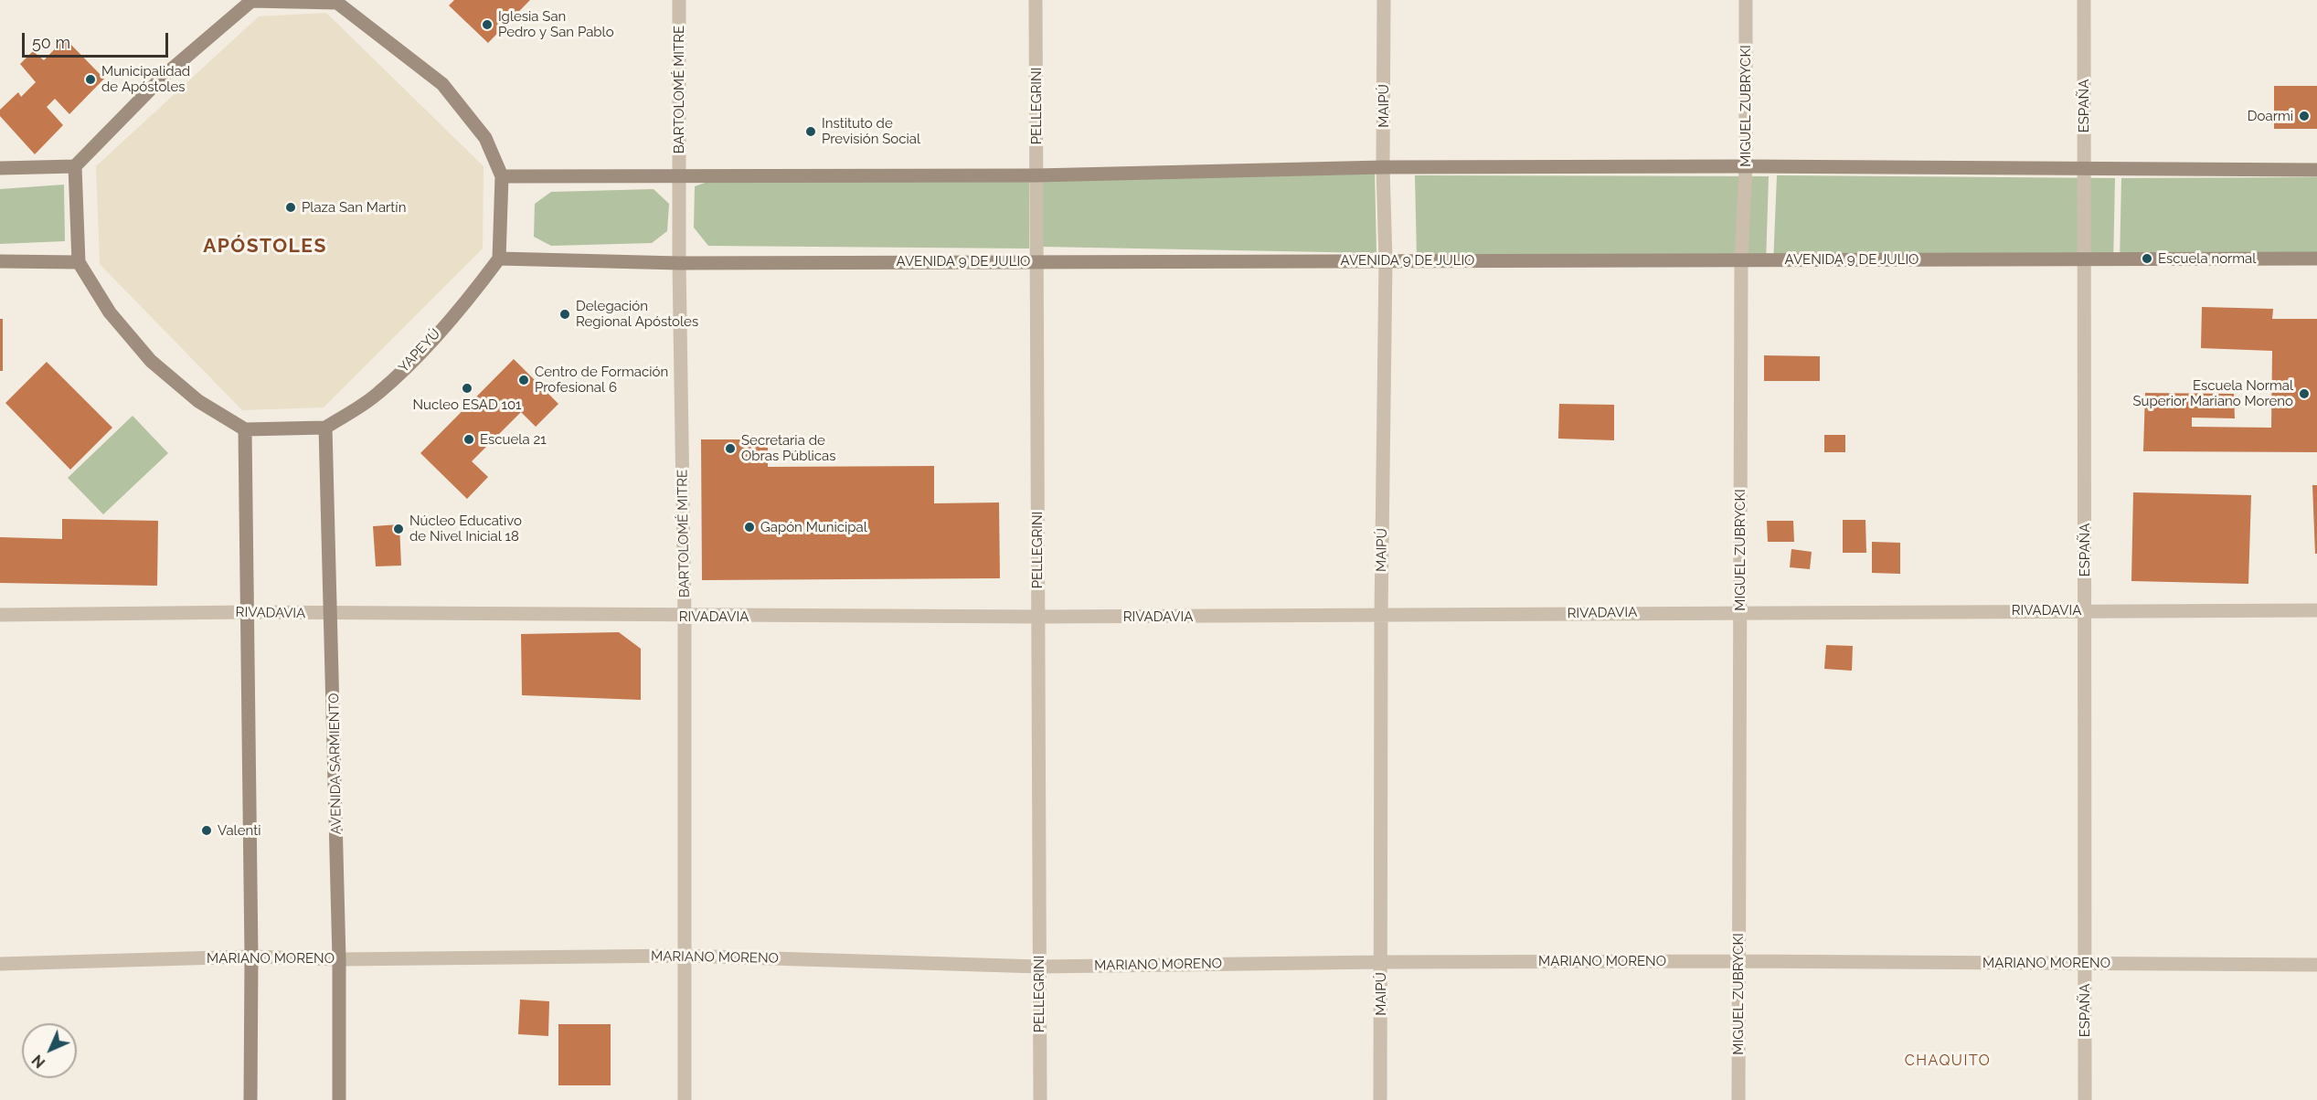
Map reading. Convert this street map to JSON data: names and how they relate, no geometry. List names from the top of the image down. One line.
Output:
{"streets":{"main road":["AVENIDA 9 DE JULIO","YAPEYÚ","AVENIDA SARMIENTO"],"street":["BARTOLOMÉ MITRE","PELLEGRINI","MAIPÚ","MIGUEL ZUBRYCKI","ESPAÑA","RIVADAVIA","MARIANO MORENO"]},"crossings":[["BARTOLOMÉ MITRE","AVENIDA 9 DE JULIO"],["BARTOLOMÉ MITRE","RIVADAVIA"],["BARTOLOMÉ MITRE","MARIANO MORENO"],["PELLEGRINI","AVENIDA 9 DE JULIO"],["PELLEGRINI","RIVADAVIA"],["PELLEGRINI","MARIANO MORENO"],["MAIPÚ","AVENIDA 9 DE JULIO"],["MAIPÚ","RIVADAVIA"],["MAIPÚ","MARIANO MORENO"],["MIGUEL ZUBRYCKI","AVENIDA 9 DE JULIO"],["MIGUEL ZUBRYCKI","RIVADAVIA"],["MIGUEL ZUBRYCKI","MARIANO MORENO"],["ESPAÑA","AVENIDA 9 DE JULIO"],["ESPAÑA","RIVADAVIA"],["ESPAÑA","MARIANO MORENO"],["AVENIDA 9 DE JULIO","YAPEYÚ"],["YAPEYÚ","AVENIDA SARMIENTO"],["RIVADAVIA","AVENIDA SARMIENTO"],["AVENIDA SARMIENTO","MARIANO MORENO"]],"districts":["APÓSTOLES","CHAQUITO"],"places":["Iglesia San Pedro y San Pablo","Municipalidad de Apóstoles","Doarmi","Instituto de Previsión Social","Plaza San Martín","Escuela normal","Delegación Regional Apóstoles","Centro de Formación Profesional 6","Nucleo ESAD 101","Escuela Normal Superior Mariano Moreno","Escuela 21","Secretaria de Obras Públicas","Gapón Municipal","Núcleo Educativo de Nivel Inicial 18","Valenti"],"scale_bar":"50 m","north":"bottom left"}
